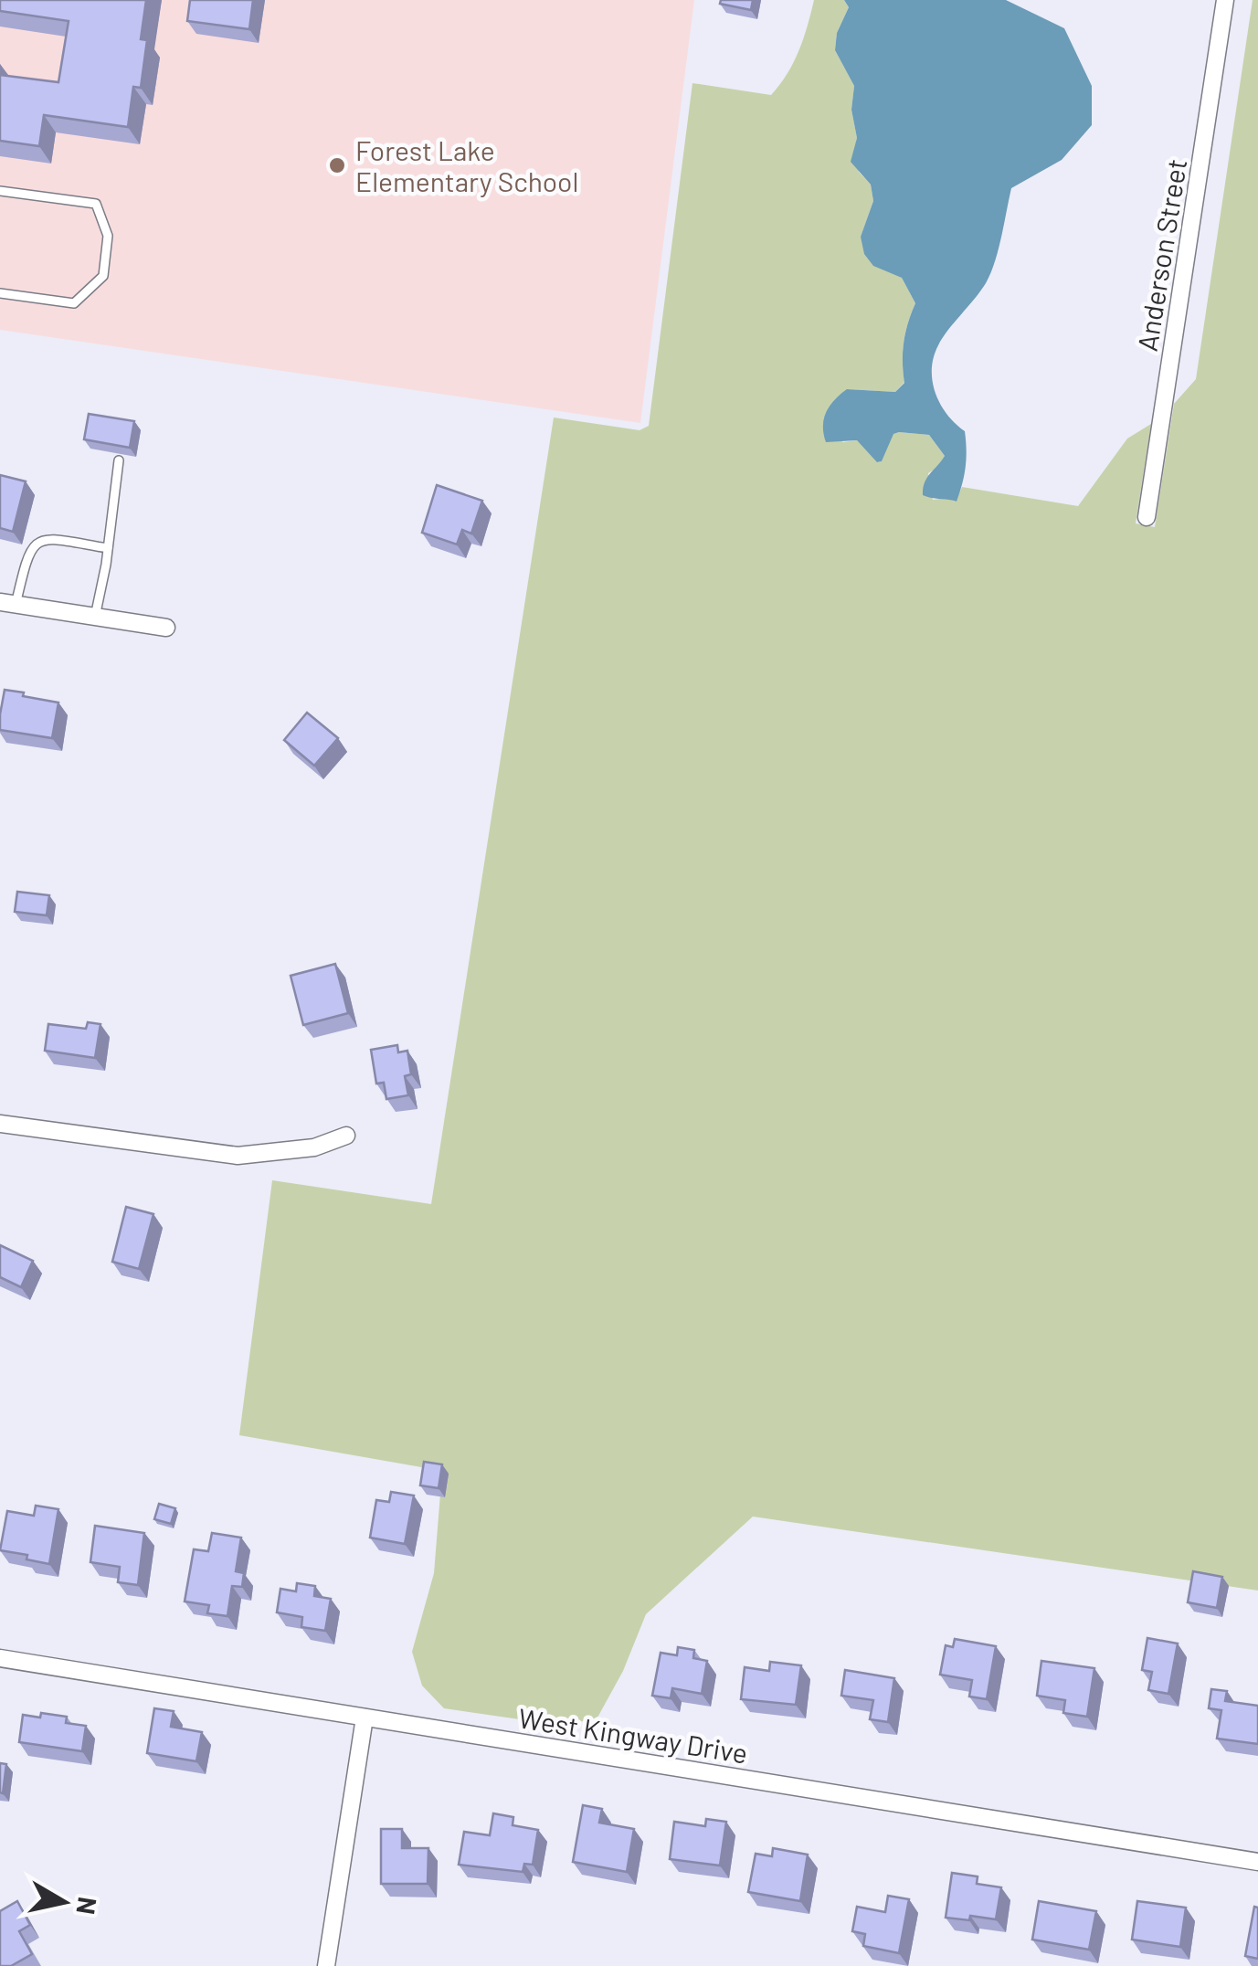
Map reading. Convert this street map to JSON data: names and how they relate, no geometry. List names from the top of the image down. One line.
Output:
{"streets":{"street":["Anderson Street","West Kingway Drive"]},"places":["Forest Lake Elementary School"],"north":"right"}
